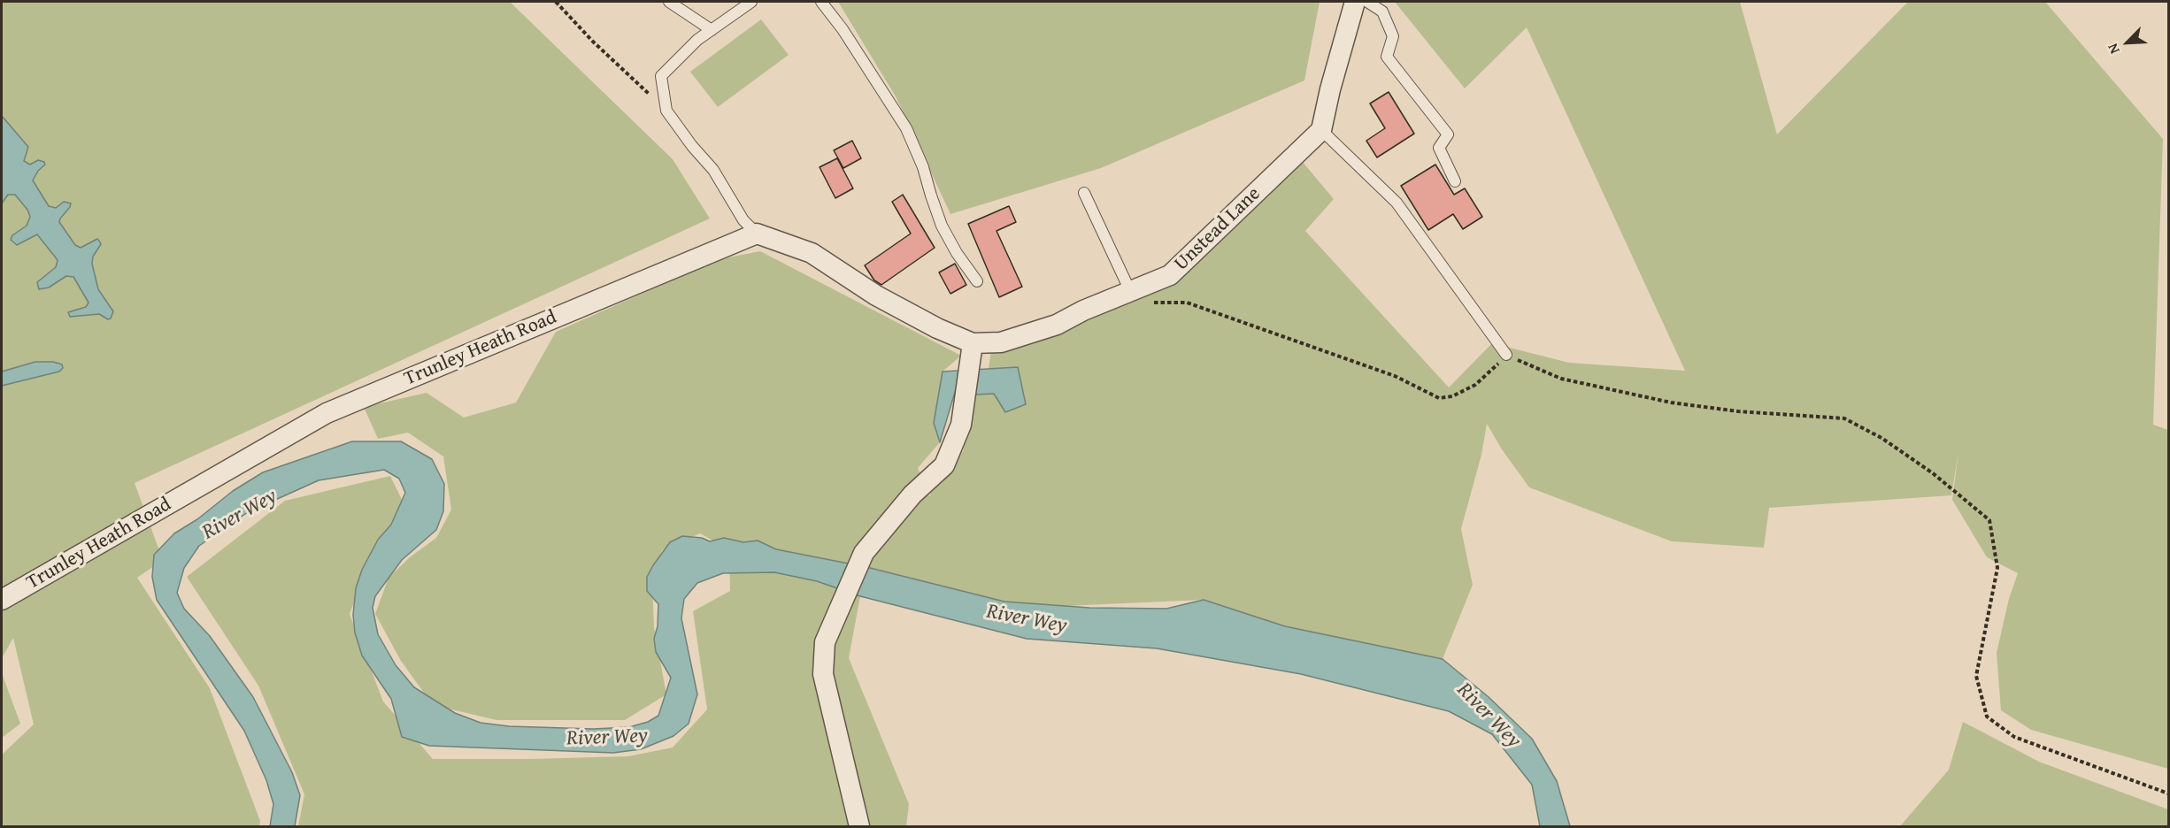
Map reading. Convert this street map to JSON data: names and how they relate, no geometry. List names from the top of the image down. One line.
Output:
{"streets":{"street":["Unstead Lane","Trunley Heath Road"]},"water":["River Wey"],"north":"bottom left"}
